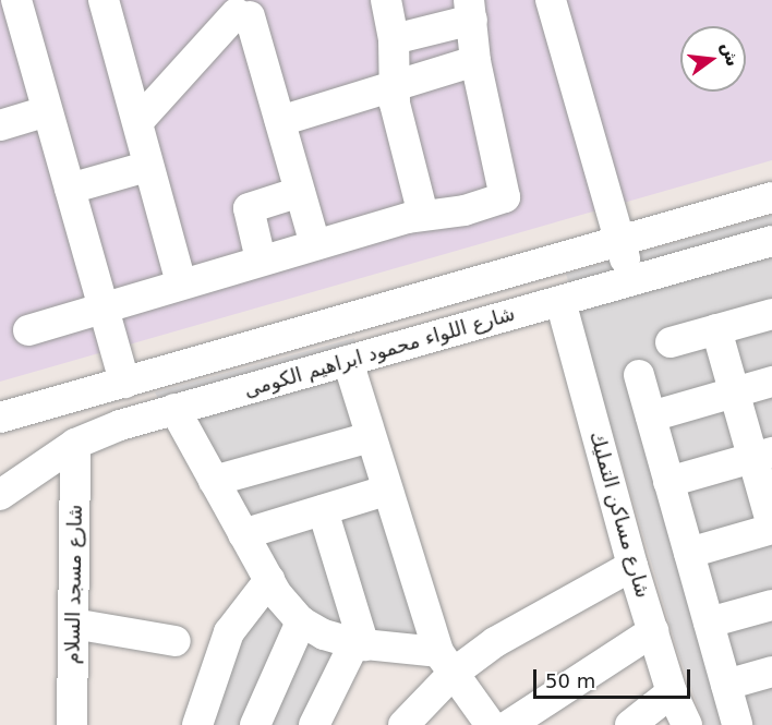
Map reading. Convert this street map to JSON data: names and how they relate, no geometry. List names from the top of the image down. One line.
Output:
{"streets":{"street":["شارع اللواء محمود ابراهيم الكومى","شارع مساكن التمليك","شارع مسجد السلام"]},"crossings":[["شارع اللواء محمود ابراهيم الكومى","شارع مساكن التمليك"],["شارع اللواء محمود ابراهيم الكومى","شارع مسجد السلام"]],"scale_bar":"50 m","north":"right"}
